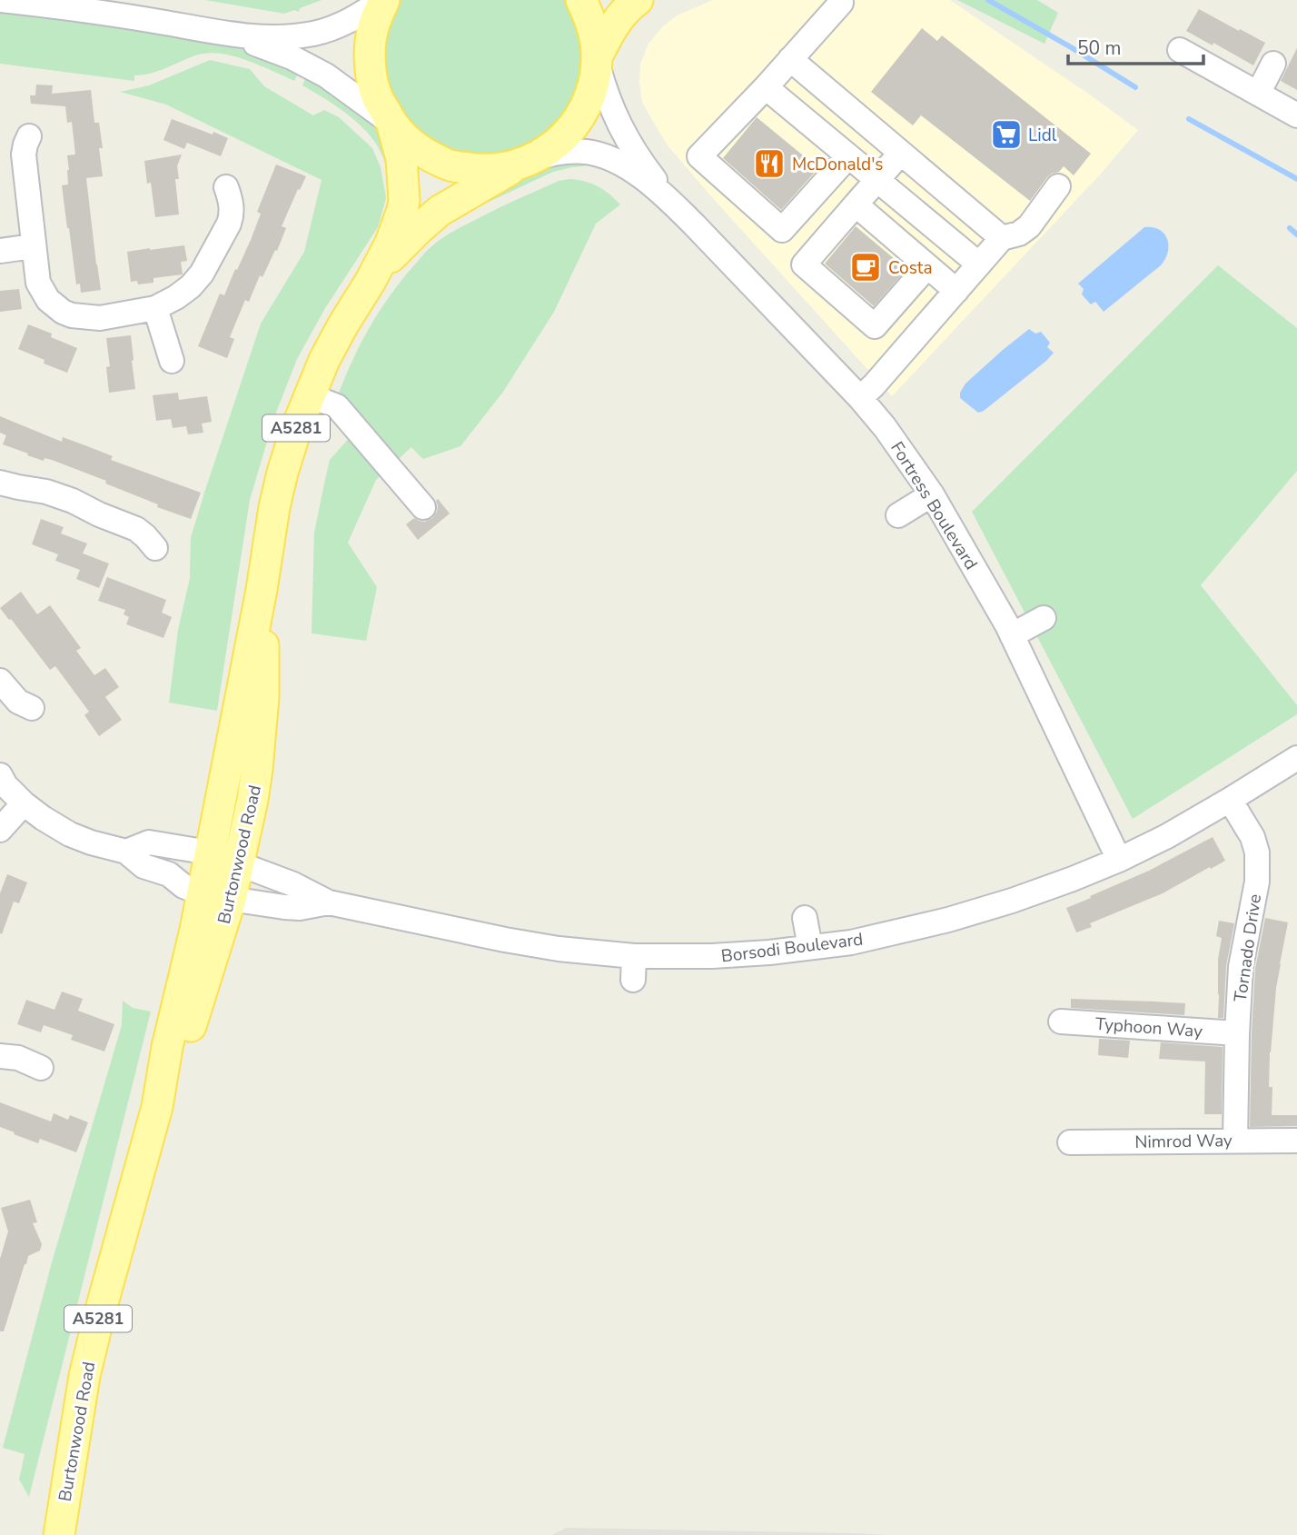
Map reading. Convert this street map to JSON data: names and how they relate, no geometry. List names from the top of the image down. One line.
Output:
{"streets":{"main road":["A5281","Burtonwood Road"],"street":["Fortress Boulevard","Borsodi Boulevard","Tornado Drive","Typhoon Way","Nimrod Way"]},"crossings":[["A5281","Fortress Boulevard"],["A5281","Burtonwood Road"],["Fortress Boulevard","Burtonwood Road"],["Fortress Boulevard","Borsodi Boulevard"],["Burtonwood Road","Borsodi Boulevard"],["Borsodi Boulevard","Tornado Drive"],["Tornado Drive","Typhoon Way"],["Tornado Drive","Nimrod Way"]],"places":{"supermarket":["Lidl"],"restaurant":["McDonald's"],"cafe":["Costa"]},"scale_bar":"50 m"}
